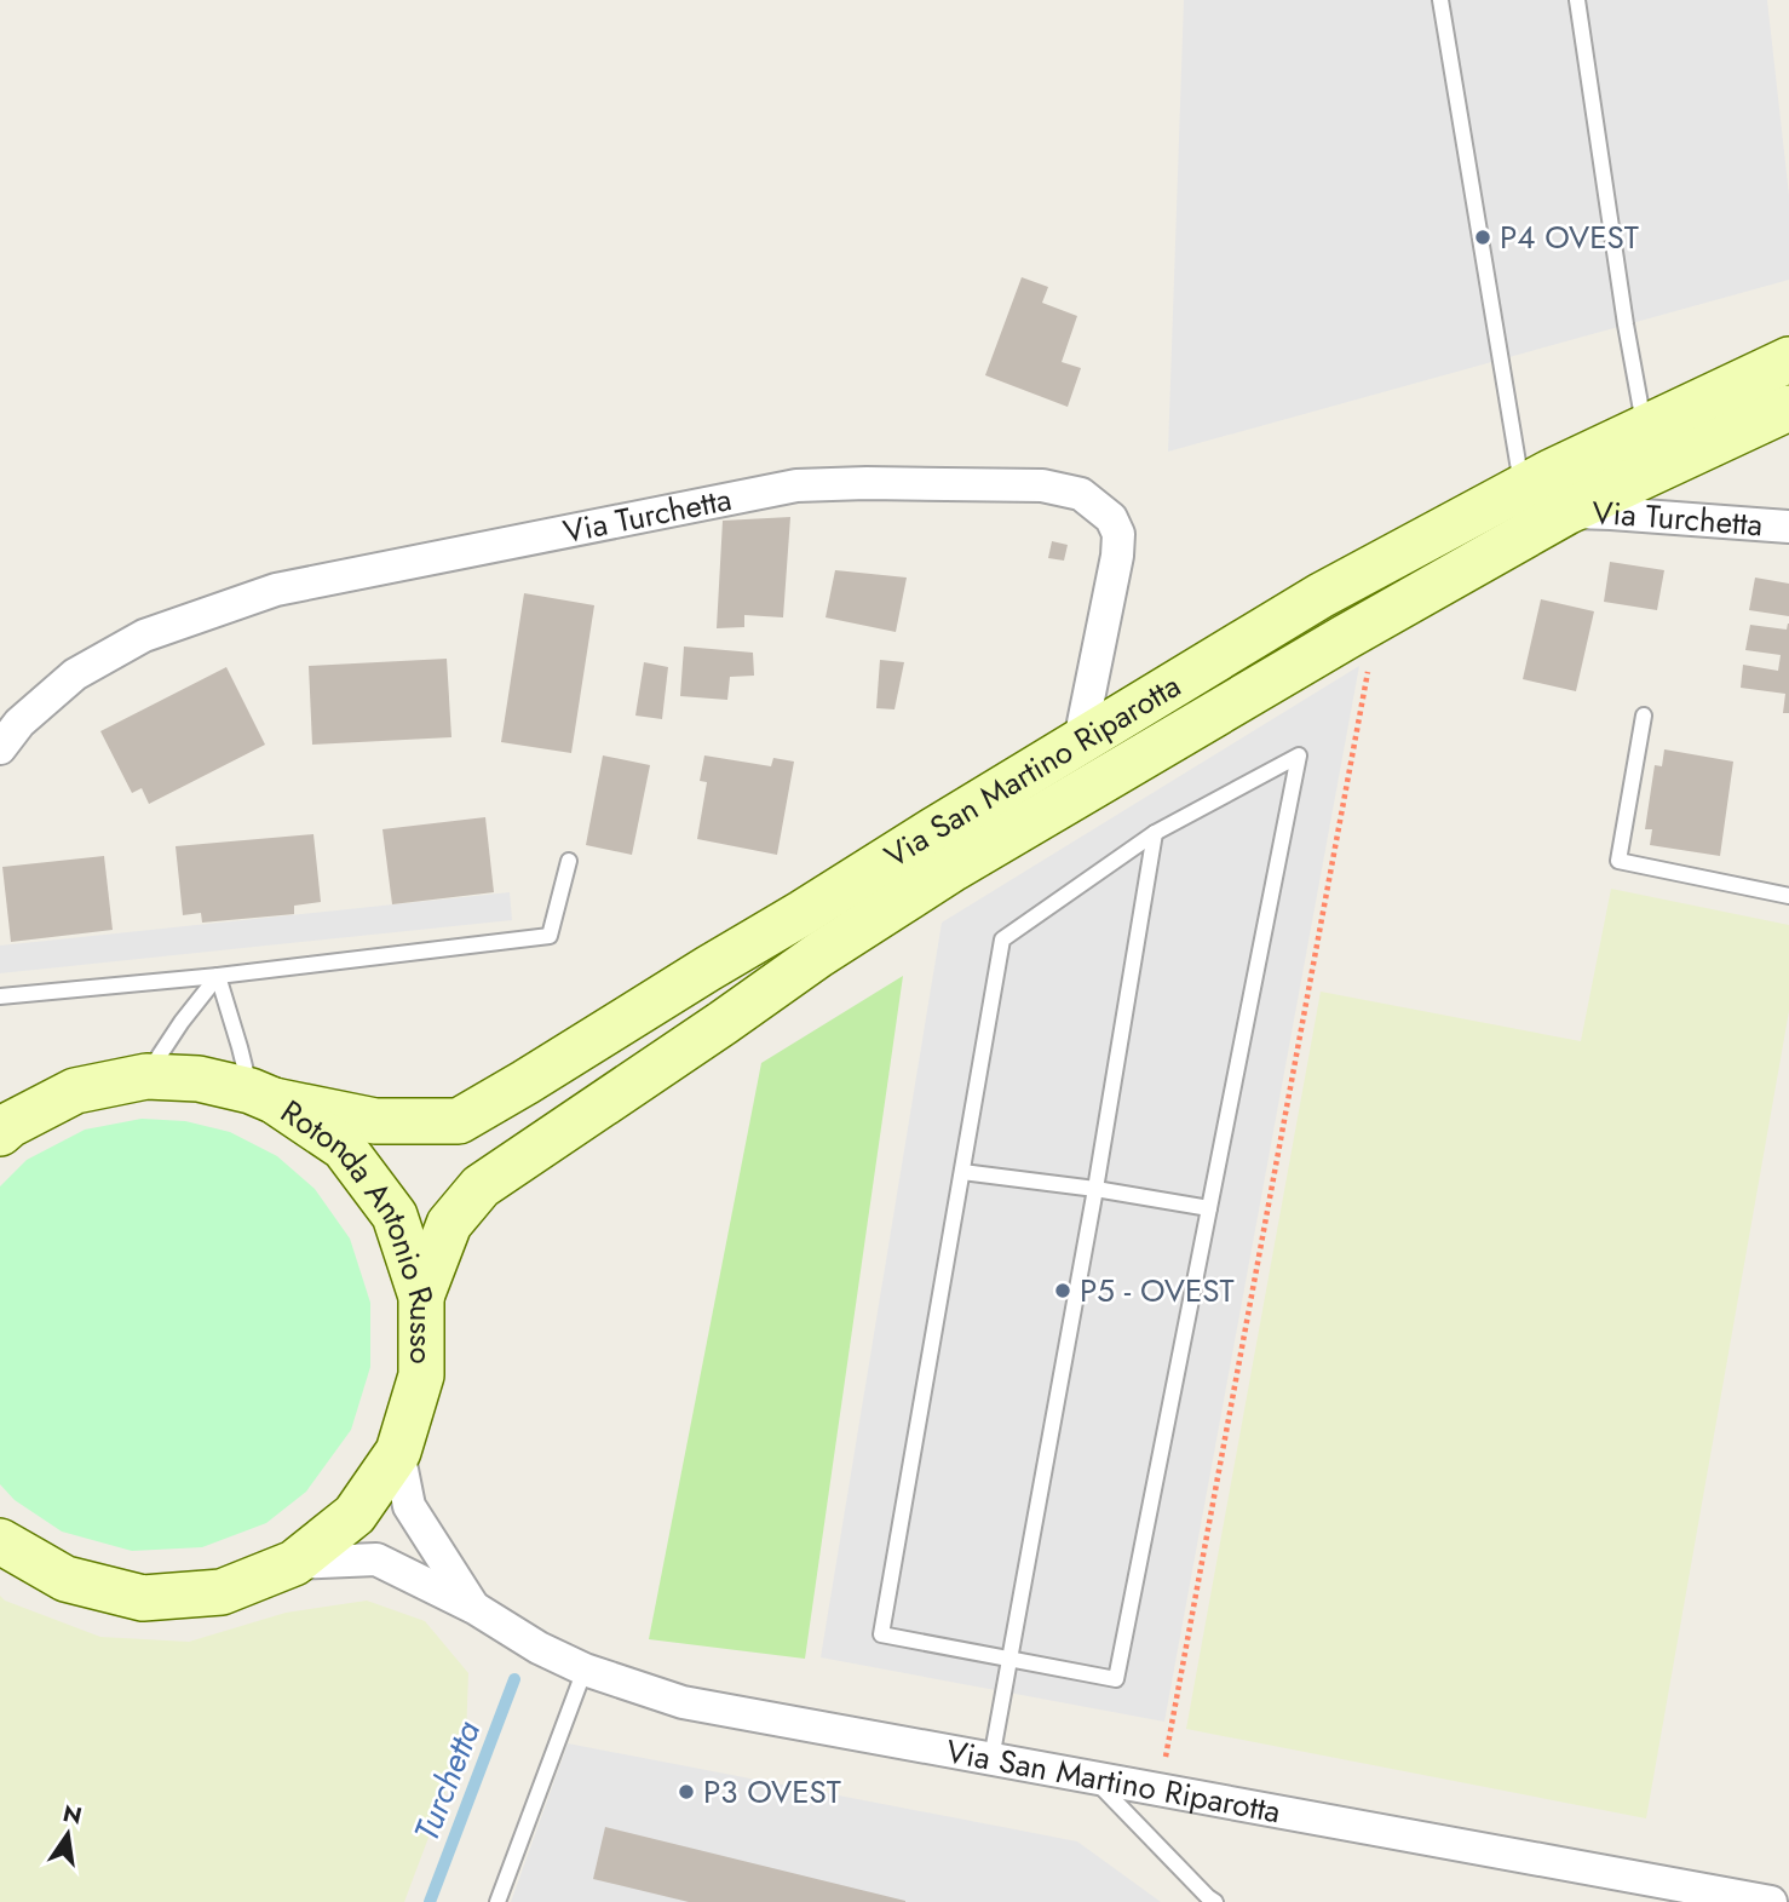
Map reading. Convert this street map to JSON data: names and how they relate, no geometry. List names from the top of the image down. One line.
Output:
{"streets":{"street":["Via Turchetta","Via San Martino Riparotta","Rotonda Antonio Russo"]},"crossings":[["Via Turchetta","Via San Martino Riparotta"],["Via San Martino Riparotta","Rotonda Antonio Russo"]],"water":["Turchetta"],"places":["P4 OVEST","P5 - OVEST","P3 OVEST"],"north":"top"}
